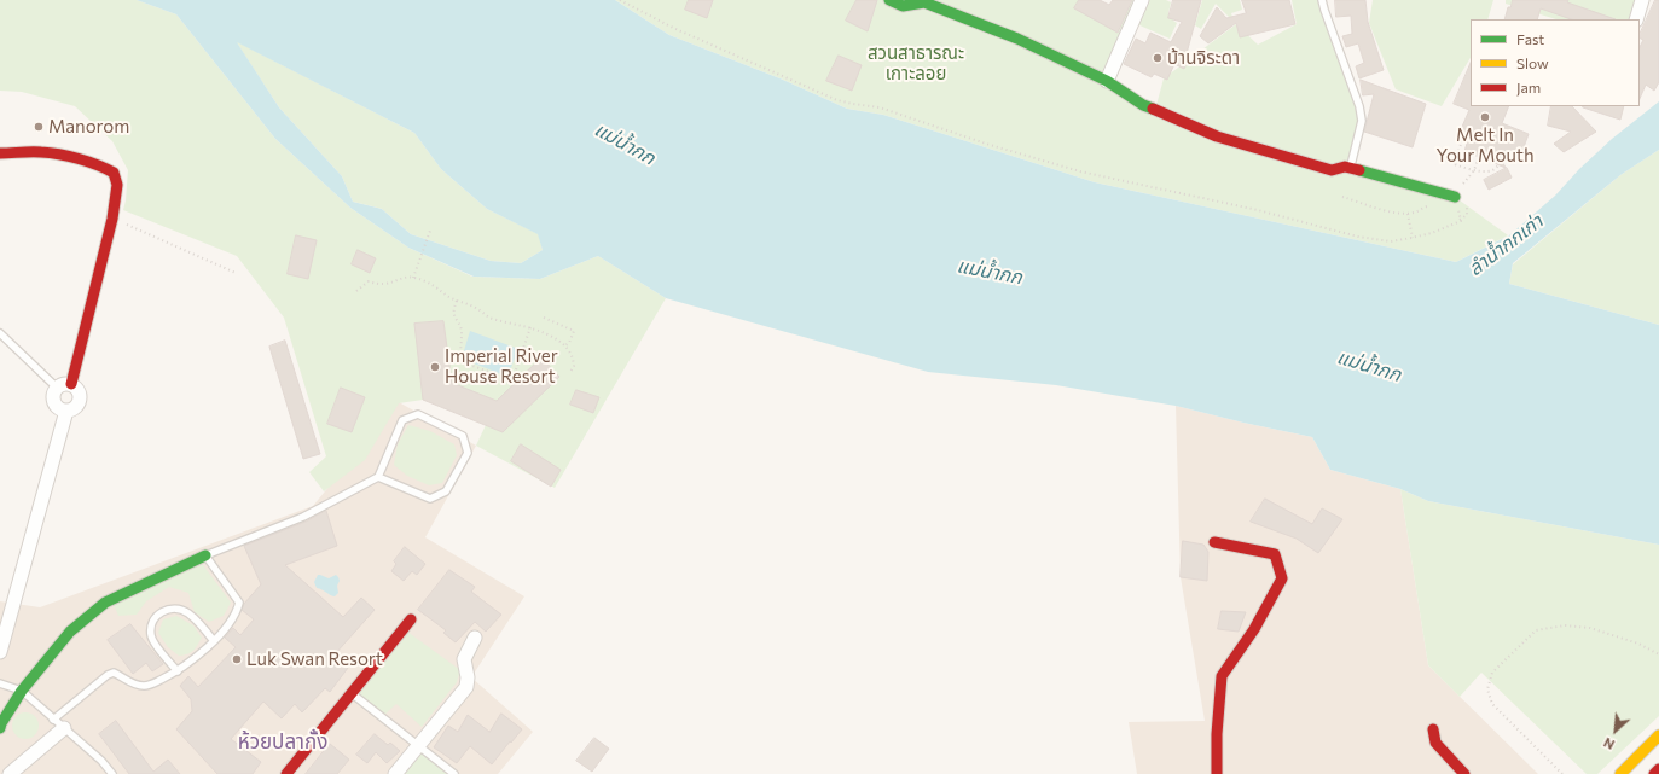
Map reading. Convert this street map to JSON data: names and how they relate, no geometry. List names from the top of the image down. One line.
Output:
{"districts":["ห้วยปลากั้ง"],"water":["แม่น้ำกก","ลำน้ำกกเก่า"],"parks":["สวนสาธารณะ เกาะลอย"],"places":["บ้านจิระดา","Melt In Your Mouth","Manorom","Imperial River House Resort","Luk Swan Resort"],"legend":["Fast","Slow","Jam"],"north":"bottom left"}
